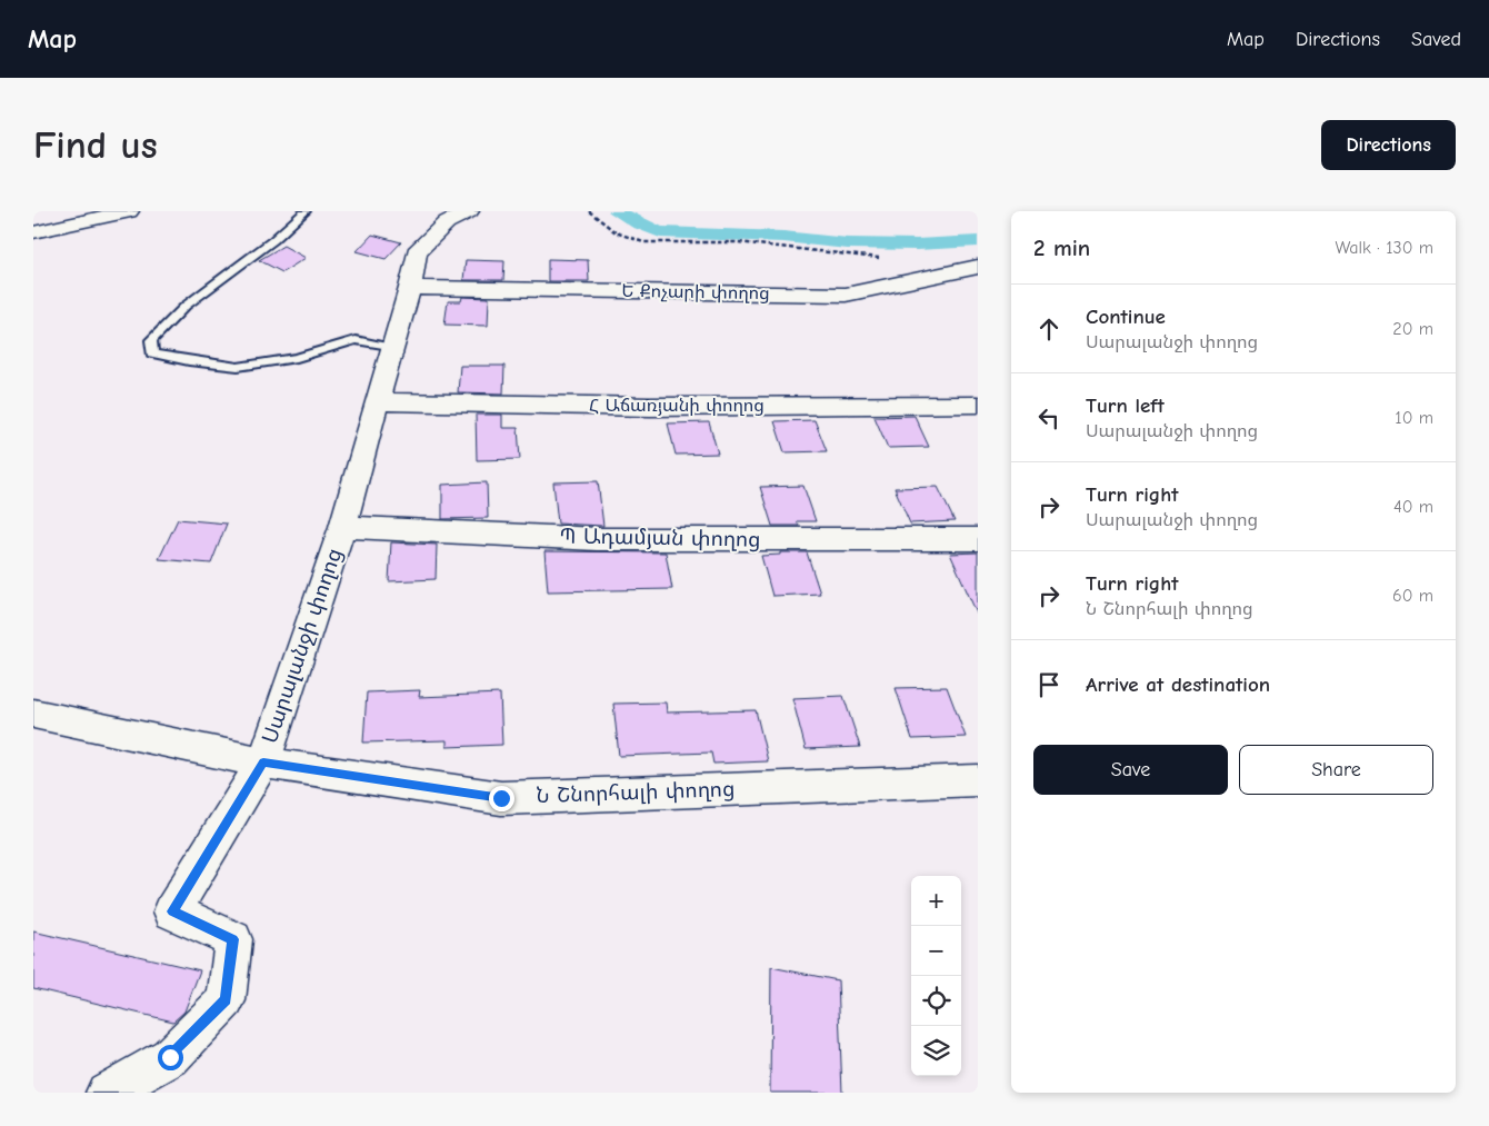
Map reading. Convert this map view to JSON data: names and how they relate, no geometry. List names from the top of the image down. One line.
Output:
{"streets":{"street":["Ե Քոչարի փողոց","Հ Աճառյանի փողոց","Պ Ադամյան փողոց","Սարալանջի փողոց","Ն Շնորհալի փողոց"]},"crossings":[["Ե Քոչարի փողոց","Սարալանջի փողոց"],["Հ Աճառյանի փողոց","Սարալանջի փողոց"],["Պ Ադամյան փողոց","Սարալանջի փողոց"],["Սարալանջի փողոց","Ն Շնորհալի փողոց"]],"page":{"header":"Map","nav":["Map","Directions","Saved"],"buttons":["Directions",["Save","Share"]],"title":"Find us","heading":["2 min","Walk · 130 m"],"list":[["Continue","Սարալանջի փողոց","20 m"],["Turn left","Սարալանջի փողոց","10 m"],["Turn right","Սարալանջի փողոց","40 m"],["Turn right","Ն Շնորհալի փողոց","60 m"],"Arrive at destination"],"map_buttons":["+","−"]}}
